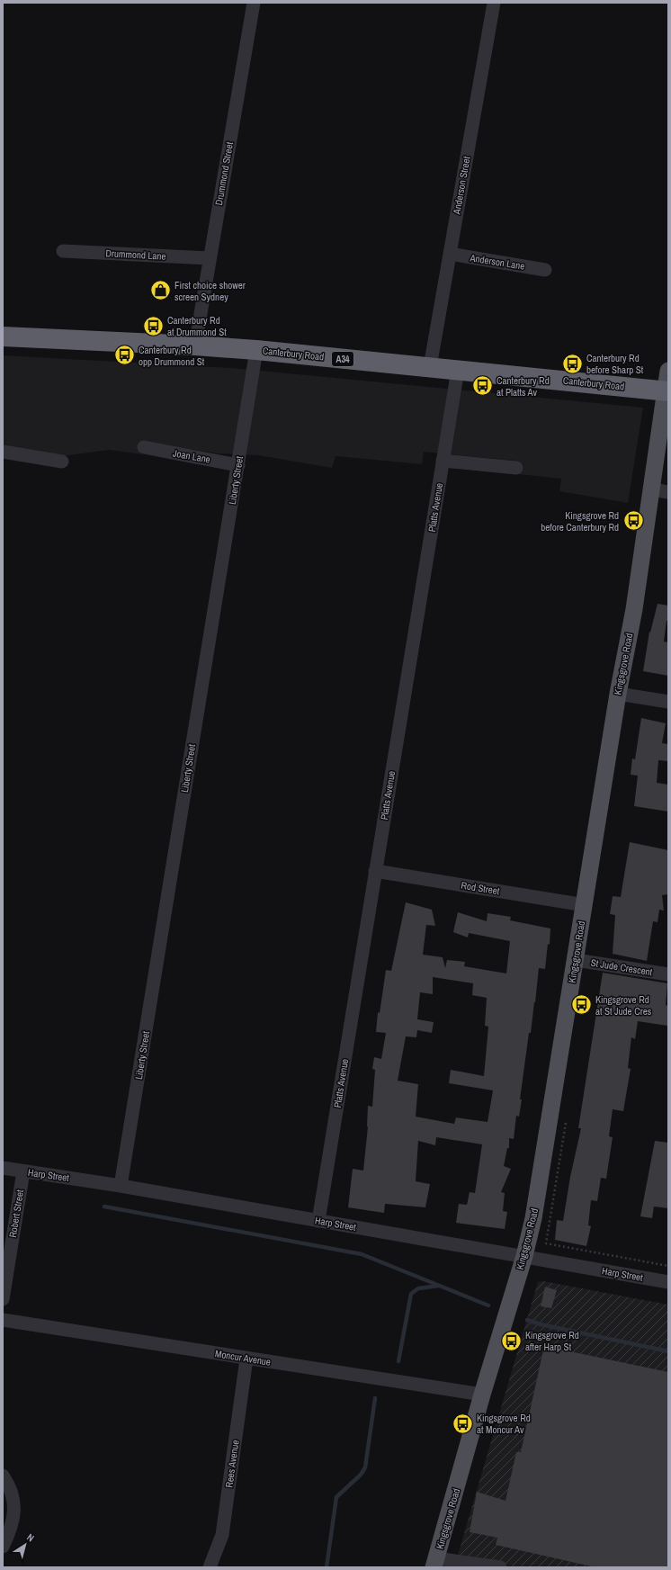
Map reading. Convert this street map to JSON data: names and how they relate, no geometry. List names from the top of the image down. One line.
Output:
{"streets":{"highway":["Canterbury Road","A34"],"main road":["Kingsgrove Road"],"street":["Drummond Street","Anderson Street","Drummond Lane","Anderson Lane","Joan Lane","Liberty Street","Platts Avenue","Rod Street","St Jude Crescent","Harp Street","Robert Street","Moncur Avenue","Rees Avenue"]},"crossings":[["Drummond Street","Drummond Lane"],["Drummond Street","Canterbury Road"],["Anderson Street","Anderson Lane"],["Anderson Street","Canterbury Road"],["Canterbury Road","Liberty Street"],["Canterbury Road","Platts Avenue"],["Canterbury Road","Kingsgrove Road"],["Joan Lane","Liberty Street"],["Liberty Street","Harp Street"],["Platts Avenue","Rod Street"],["Platts Avenue","Harp Street"],["Kingsgrove Road","Rod Street"],["Kingsgrove Road","St Jude Crescent"],["Kingsgrove Road","Harp Street"],["Kingsgrove Road","Moncur Avenue"],["Harp Street","Robert Street"],["Moncur Avenue","Rees Avenue"]],"places":{"shop":["First choice shower screen Sydney"],"bus stop":["Canterbury Rd at Drummond St","Canterbury Rd opp Drummond St","Canterbury Rd before Sharp St","Canterbury Rd at Platts Av","Kingsgrove Rd before Canterbury Rd","Kingsgrove Rd at St Jude Cres","Kingsgrove Rd after Harp St","Kingsgrove Rd at Moncur Av"]},"north":"top right"}
